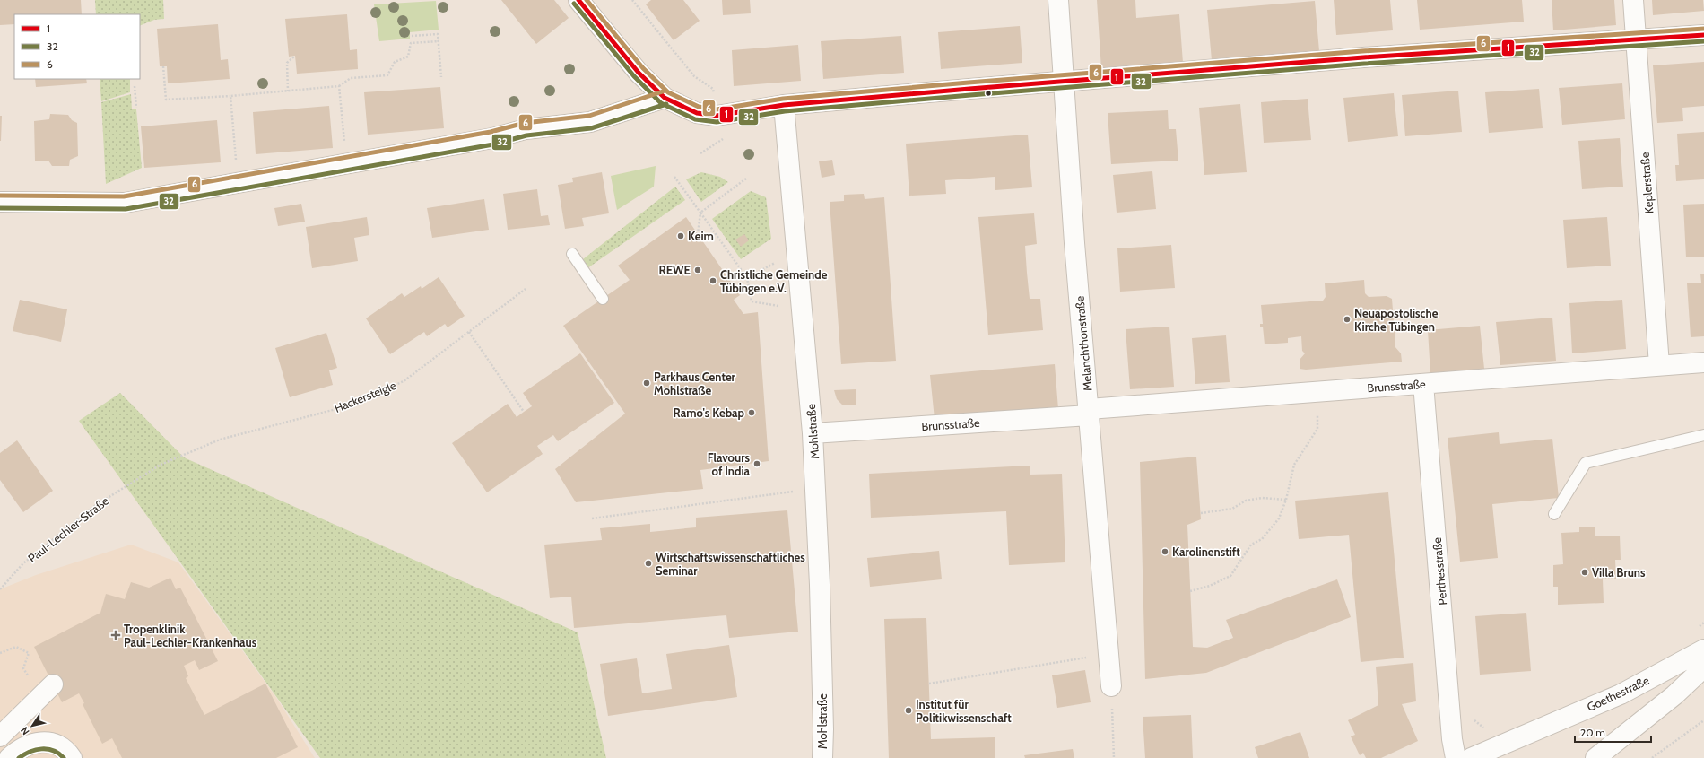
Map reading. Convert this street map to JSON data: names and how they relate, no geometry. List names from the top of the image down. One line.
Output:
{"streets":{"street":["Keplerstraße","Melanchthonstraße","Brunsstraße","Mohlstraße","Perthesstraße","Goethestraße"],"path":["Hackersteigle","Paul-Lechler-Straße"]},"crossings":[["Keplerstraße","Brunsstraße"],["Melanchthonstraße","Brunsstraße"],["Brunsstraße","Mohlstraße"],["Brunsstraße","Perthesstraße"],["Hackersteigle","Paul-Lechler-Straße"]],"places":{"other":["Keim","REWE","Christliche Gemeinde Tübingen e.V.","Neuapostolische Kirche Tübingen","Parkhaus Center Mohlstraße","Ramo's Kebap","Flavours of India","Karolinenstift","Wirtschaftswissenschaftliches Seminar","Villa Bruns","Institut für Politikwissenschaft"],"health":["Tropenklinik Paul-Lechler-Krankenhaus"]},"lines":["transit line 1","transit line 6","transit line 32"],"legend":["1","32","6"],"scale_bar":"20 m","north":"bottom left"}
